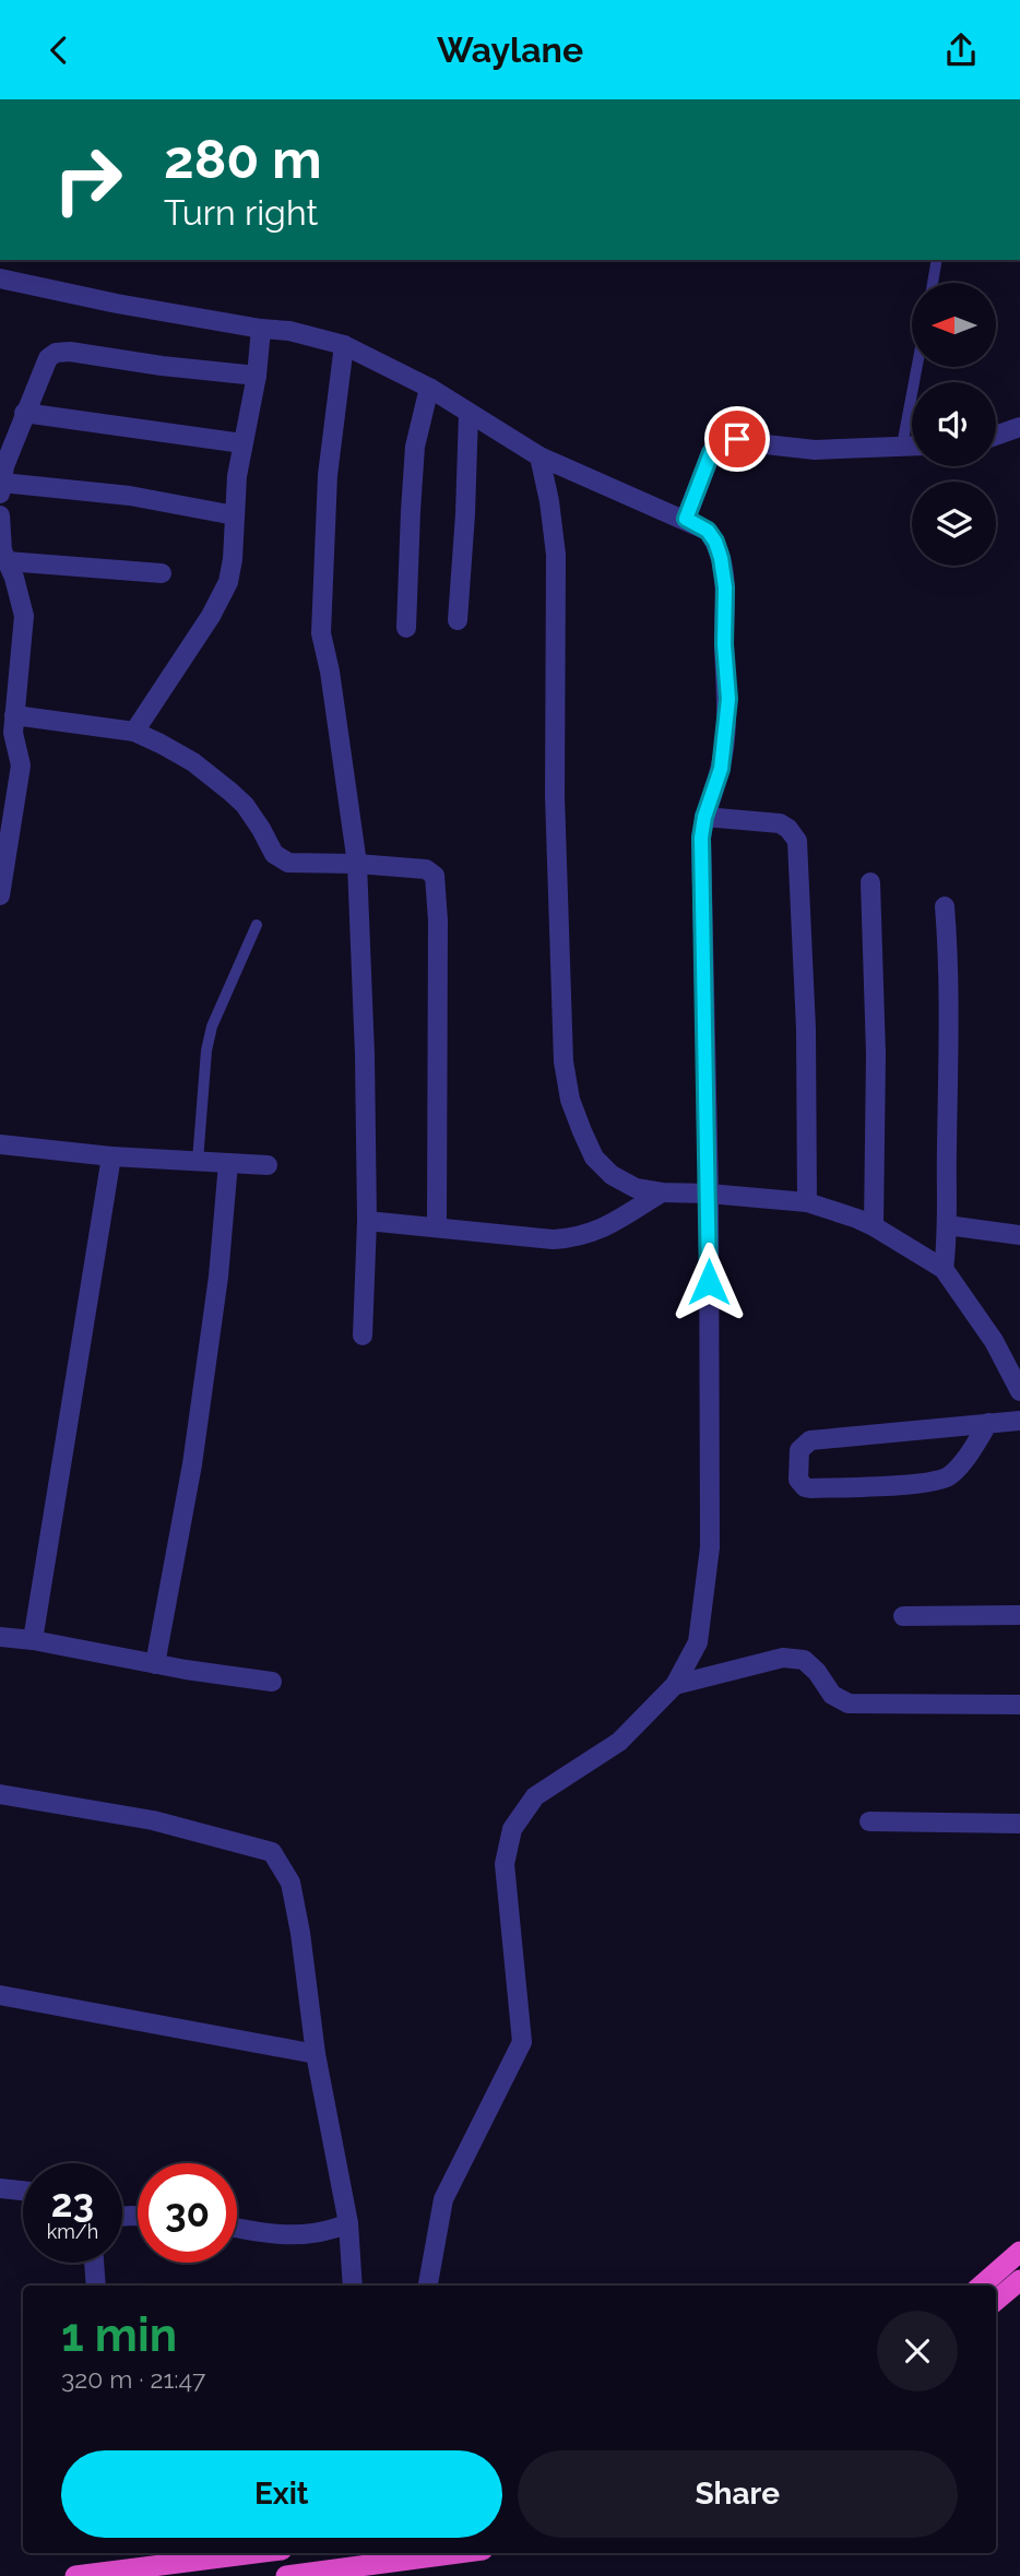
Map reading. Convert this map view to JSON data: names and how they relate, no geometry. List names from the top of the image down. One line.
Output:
{"north":"left","page":{"header":"Waylane","turn":["280 m","Turn right"],"speed":"23 km/h","limit":"30","heading":["1 min","320 m · 21:47"],"buttons":["Exit","Share"]}}
